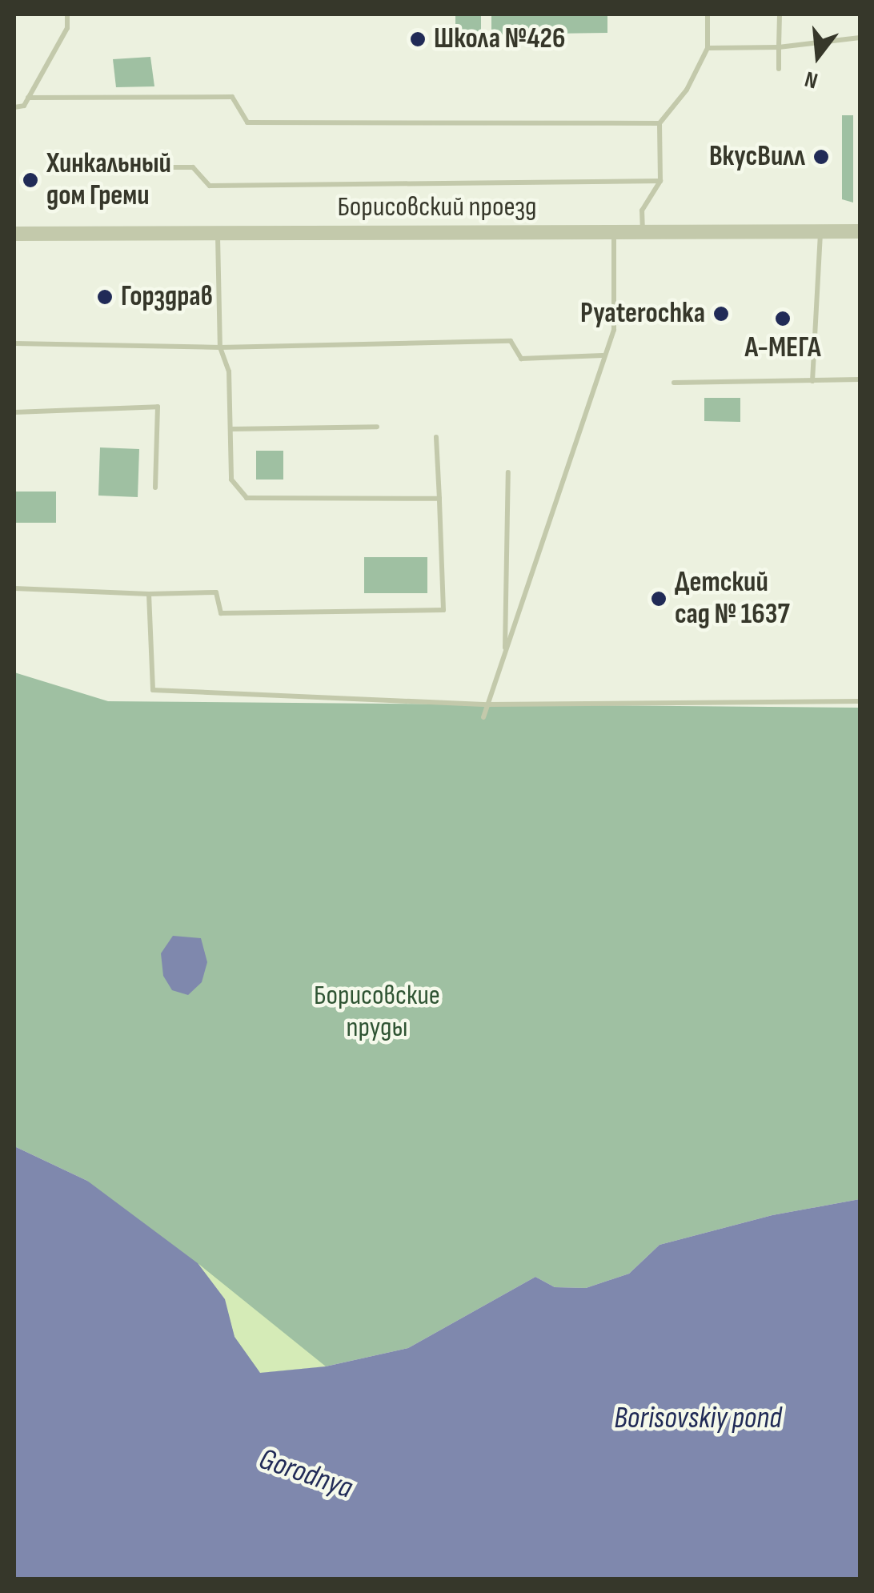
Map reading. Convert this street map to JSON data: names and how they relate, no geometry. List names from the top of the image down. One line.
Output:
{"streets":{"street":["Борисовский проезд"]},"water":["Borisovskiy pond","Gorodnya"],"parks":["Борисовские пруды"],"places":["Школа №426","ВкусВилл","Хинкальный дом Греми","Горздрав","Pyaterochka","А-МЕГА","Детский сад № 1637"],"north":"bottom"}
